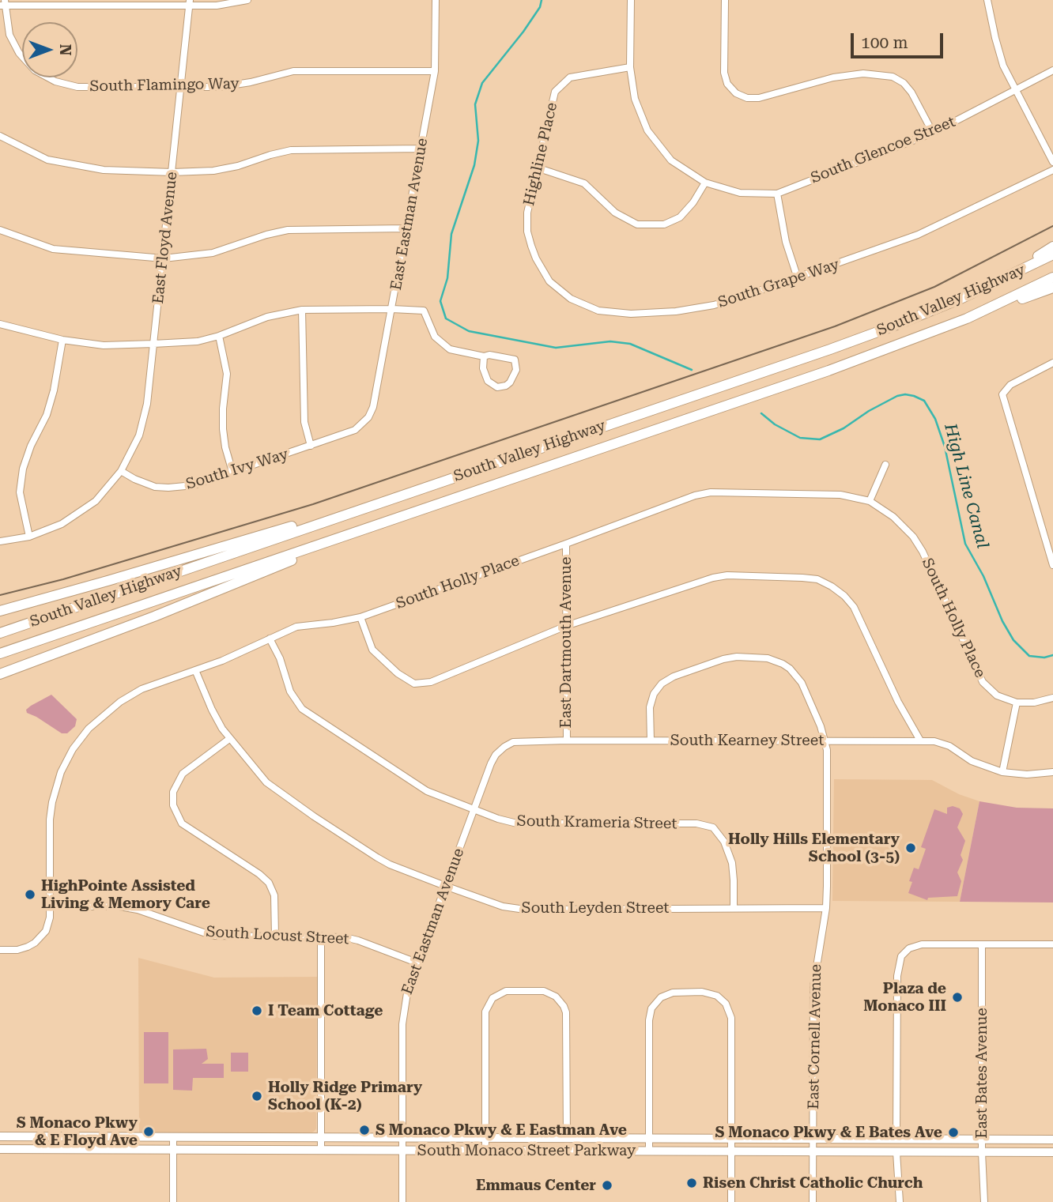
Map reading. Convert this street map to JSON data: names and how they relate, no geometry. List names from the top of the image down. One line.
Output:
{"streets":{"highway":["South Valley Highway"],"main road":["South Monaco Street Parkway"],"street":["South Flamingo Way","South Glencoe Street","Highline Place","East Eastman Avenue","East Floyd Avenue","South Grape Way","South Ivy Way","South Holly Place","East Dartmouth Avenue","South Kearney Street","South Krameria Street","South Leyden Street","South Locust Street","East Cornell Avenue","East Bates Avenue"]},"crossings":[["South Flamingo Way","East Eastman Avenue"],["South Flamingo Way","East Floyd Avenue"],["Highline Place","South Grape Way"],["East Eastman Avenue","South Ivy Way"],["East Eastman Avenue","South Kearney Street"],["East Eastman Avenue","South Krameria Street"],["East Eastman Avenue","South Leyden Street"],["East Eastman Avenue","South Locust Street"],["East Eastman Avenue","South Monaco Street Parkway"],["East Floyd Avenue","South Ivy Way"],["South Holly Place","East Dartmouth Avenue"],["South Holly Place","South Krameria Street"],["South Holly Place","South Leyden Street"],["South Holly Place","South Locust Street"],["East Dartmouth Avenue","South Kearney Street"],["South Kearney Street","South Krameria Street"],["South Kearney Street","East Cornell Avenue"],["South Krameria Street","South Leyden Street"],["South Leyden Street","East Cornell Avenue"],["East Cornell Avenue","South Monaco Street Parkway"],["East Bates Avenue","South Monaco Street Parkway"]],"water":["High Line Canal"],"places":["Holly Hills Elementary School (3-5)","HighPointe Assisted Living & Memory Care","Plaza de Monaco III","I Team Cottage","Holly Ridge Primary School (K-2)","S Monaco Pkwy & E Eastman Ave","S Monaco Pkwy & E Floyd Ave","S Monaco Pkwy & E Bates Ave","Risen Christ Catholic Church","Emmaus Center"],"scale_bar":"100 m","north":"right"}
